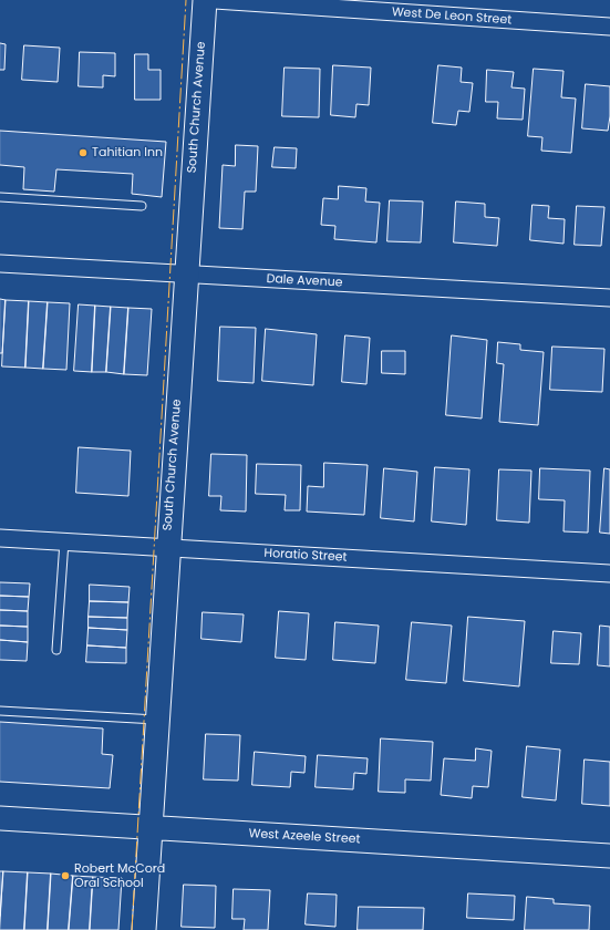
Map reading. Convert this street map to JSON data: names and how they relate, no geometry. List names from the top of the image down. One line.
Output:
{"streets":{"street":["West De Leon Street","South Church Avenue","Dale Avenue","Horatio Street","West Azeele Street"]},"crossings":[["South Church Avenue","Dale Avenue"],["South Church Avenue","Horatio Street"],["South Church Avenue","West Azeele Street"]],"places":["Tahitian Inn","Robert McCord Oral School"]}
